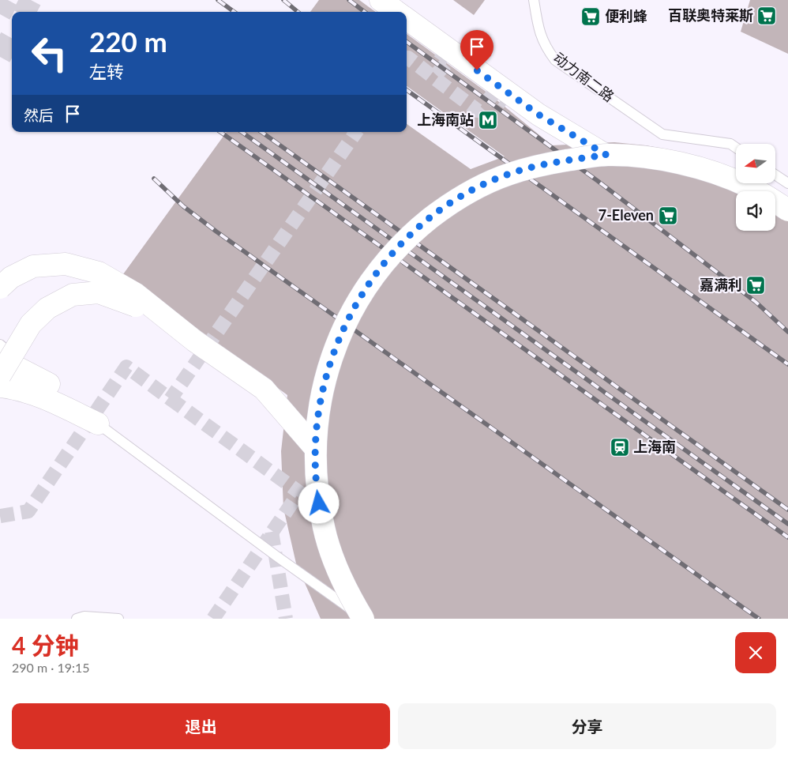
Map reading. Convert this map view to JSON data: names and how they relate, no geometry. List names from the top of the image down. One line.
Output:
{"streets":{"lane":["动力南二路"]},"places":{"supermarket":["百联奥特莱斯","便利蜂","7-Eleven","嘉满利"],"metro station":["上海南站"],"station":["上海南"]},"north":"left","page":{"turn":["220 m","左转"],"then":"然后","heading":["4 分钟","290 m · 19:15"],"buttons":["退出","分享"]}}
